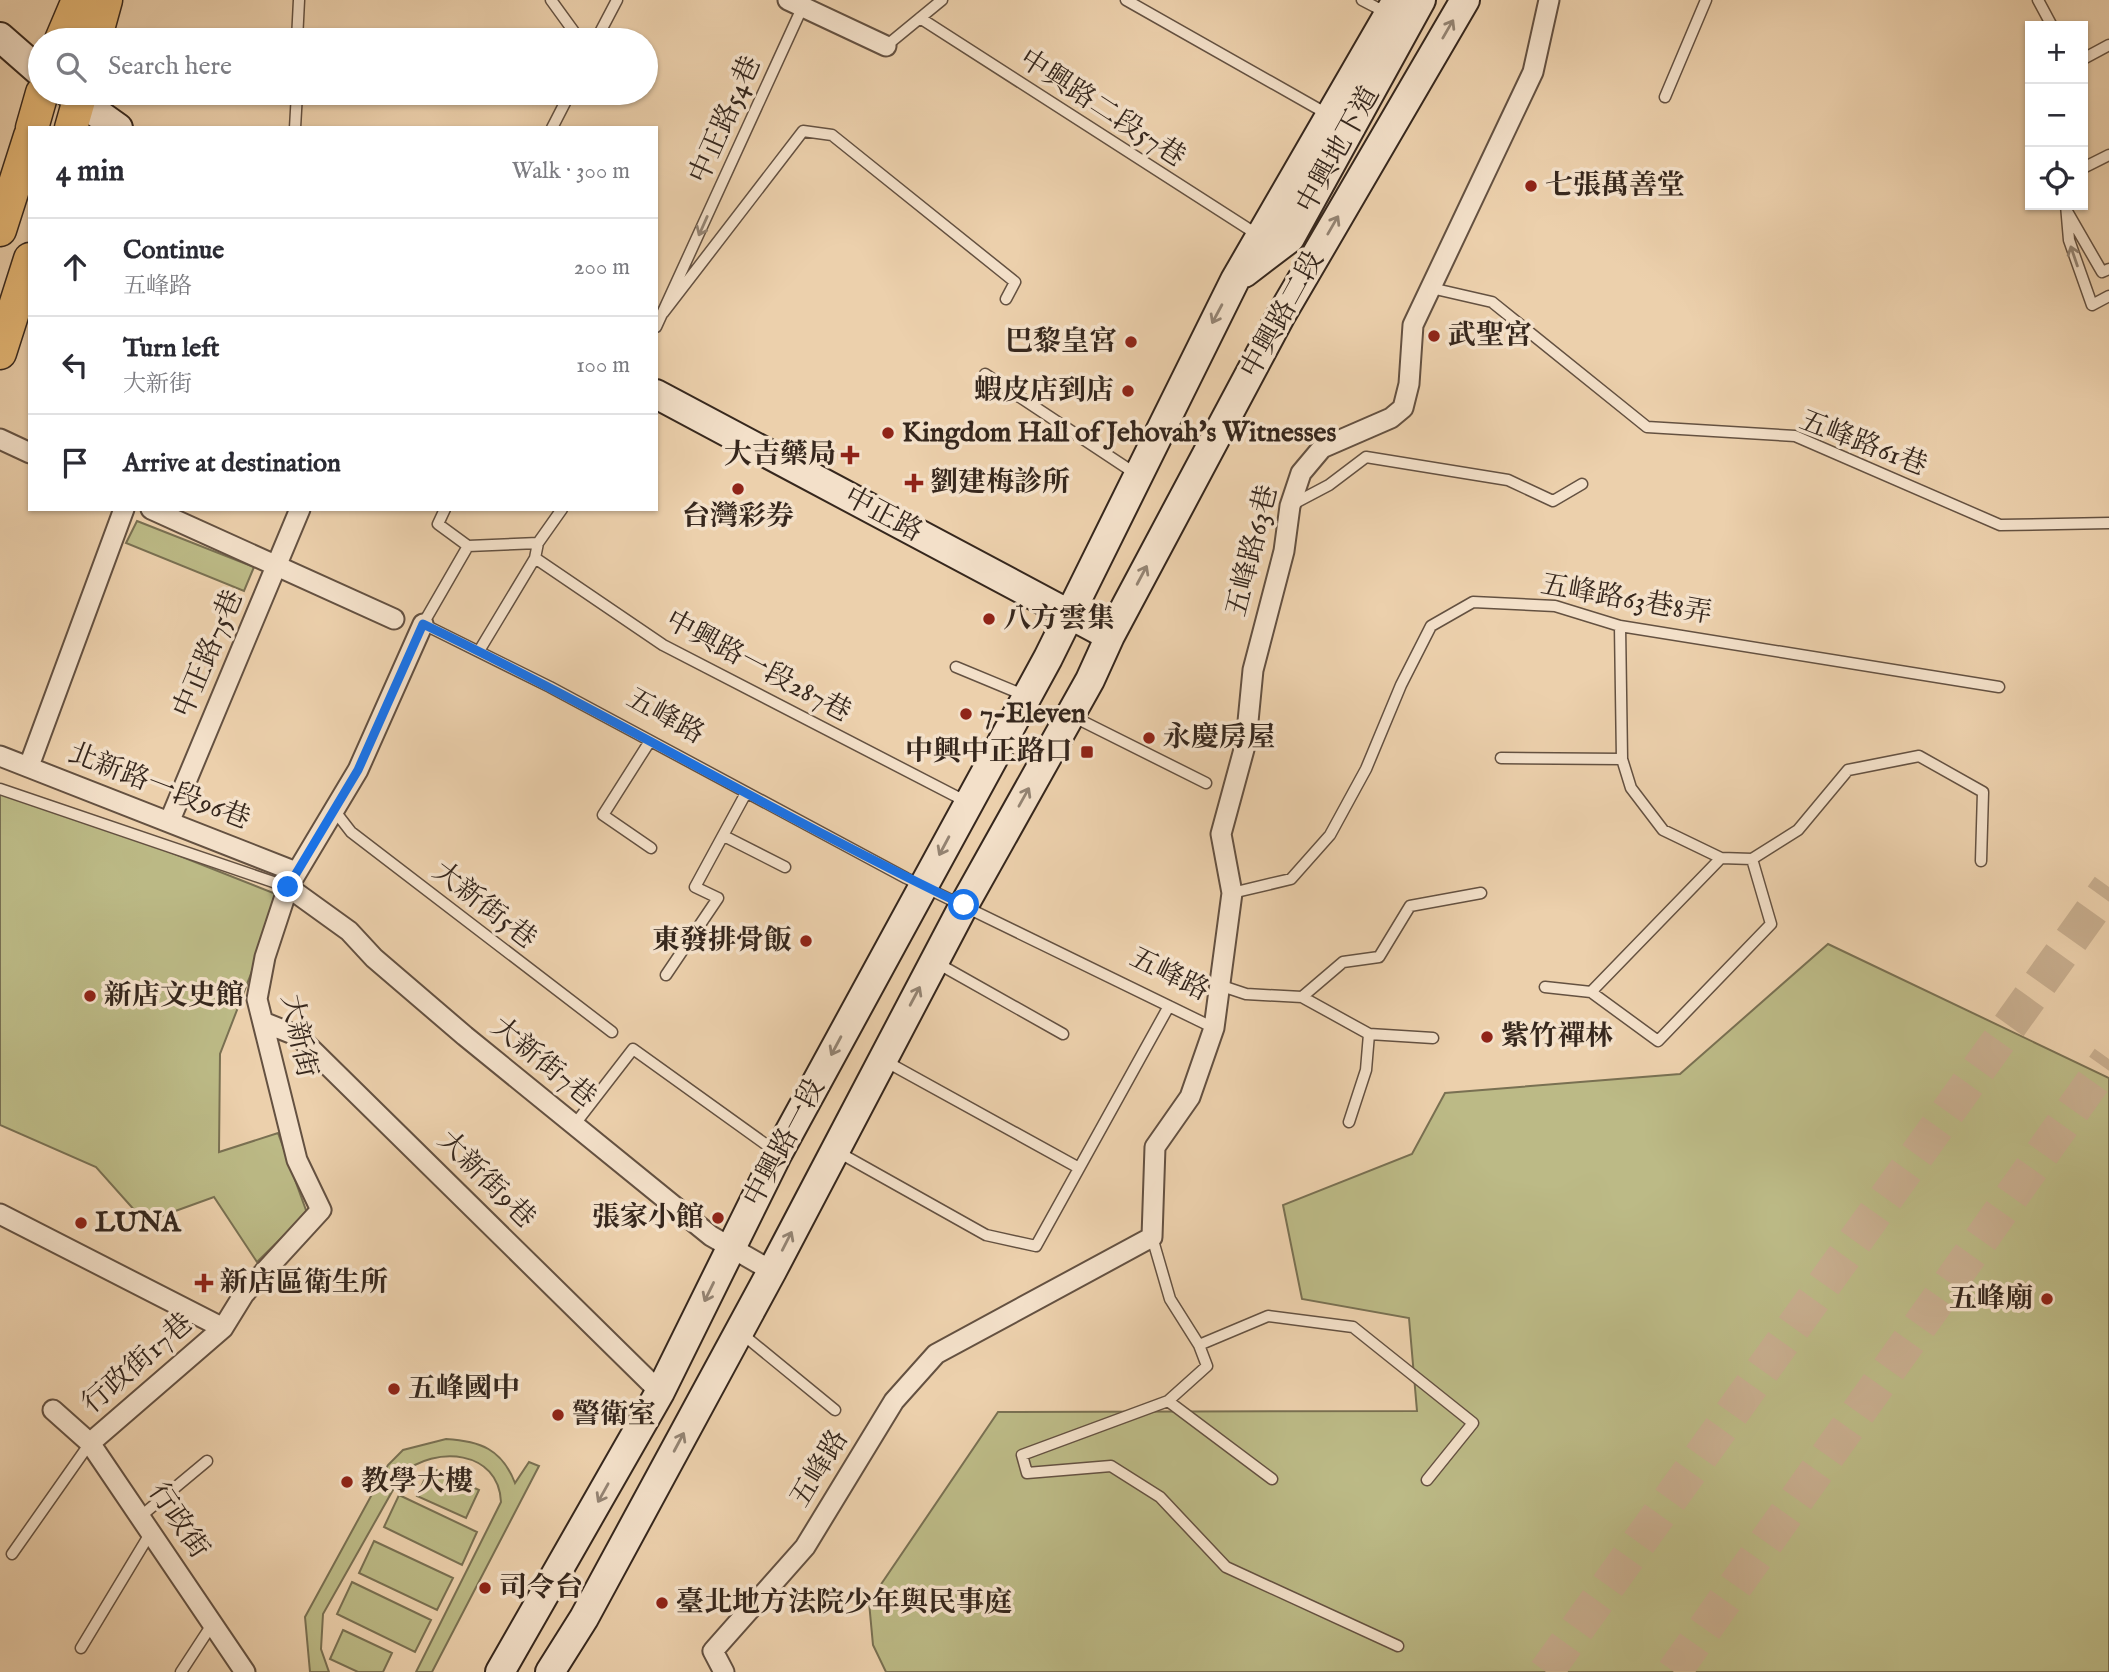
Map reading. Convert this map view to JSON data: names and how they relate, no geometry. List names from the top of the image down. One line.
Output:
{"streets":{"street":["中興地下道","中興路二段","中正路","五峰路63巷","中正路75巷","五峰路","北新路一段96巷","大新街","大新街7巷","中興路一段","大新街9巷","行政街17巷","行政街"],"lane":["中興路二段57巷","中正路54巷","五峰路61巷","五峰路63巷8弄","中興路一段287巷","大新街5巷"]},"crossings":[["中興路二段57巷","中興路二段"],["中興地下道","中興路二段"],["中興路二段","中正路"],["中興路二段","中興路一段"],["五峰路61巷","五峰路63巷"],["中正路","中興路一段"],["五峰路63巷","五峰路63巷8弄"],["五峰路63巷","五峰路"],["中正路75巷","北新路一段96巷"],["中興路一段287巷","中興路一段"],["五峰路","大新街"],["五峰路","中興路一段"],["北新路一段96巷","大新街"],["北新路一段96巷","大新街7巷"],["大新街5巷","大新街"],["大新街","大新街7巷"],["大新街","大新街9巷"],["大新街","行政街17巷"],["大新街7巷","中興路一段"],["中興路一段","大新街9巷"],["行政街17巷","行政街"]],"one_way":["中正路54巷"],"places":{"other":["七張萬善堂","武聖宮","巴黎皇宮","蝦皮店到店","Kingdom Hall of Jehovah's Witnesses","台灣彩券","八方雲集","7-Eleven","永慶房屋","東發排骨飯","新店文史館","紫竹禪林","張家小館","LUNA","五峰廟","五峰國中","警衛室","教學大樓","司令台","臺北地方法院少年與民事庭"],"health":["大吉藥局","劉建梅診所","新店區衛生所"],"transit":["中興中正路口"]},"page":{"map_buttons":["+","−"],"search":"Search here","heading":["4 min","Walk · 300 m"],"list":[["Continue","五峰路","200 m"],["Turn left","大新街","100 m"],"Arrive at destination"]}}
